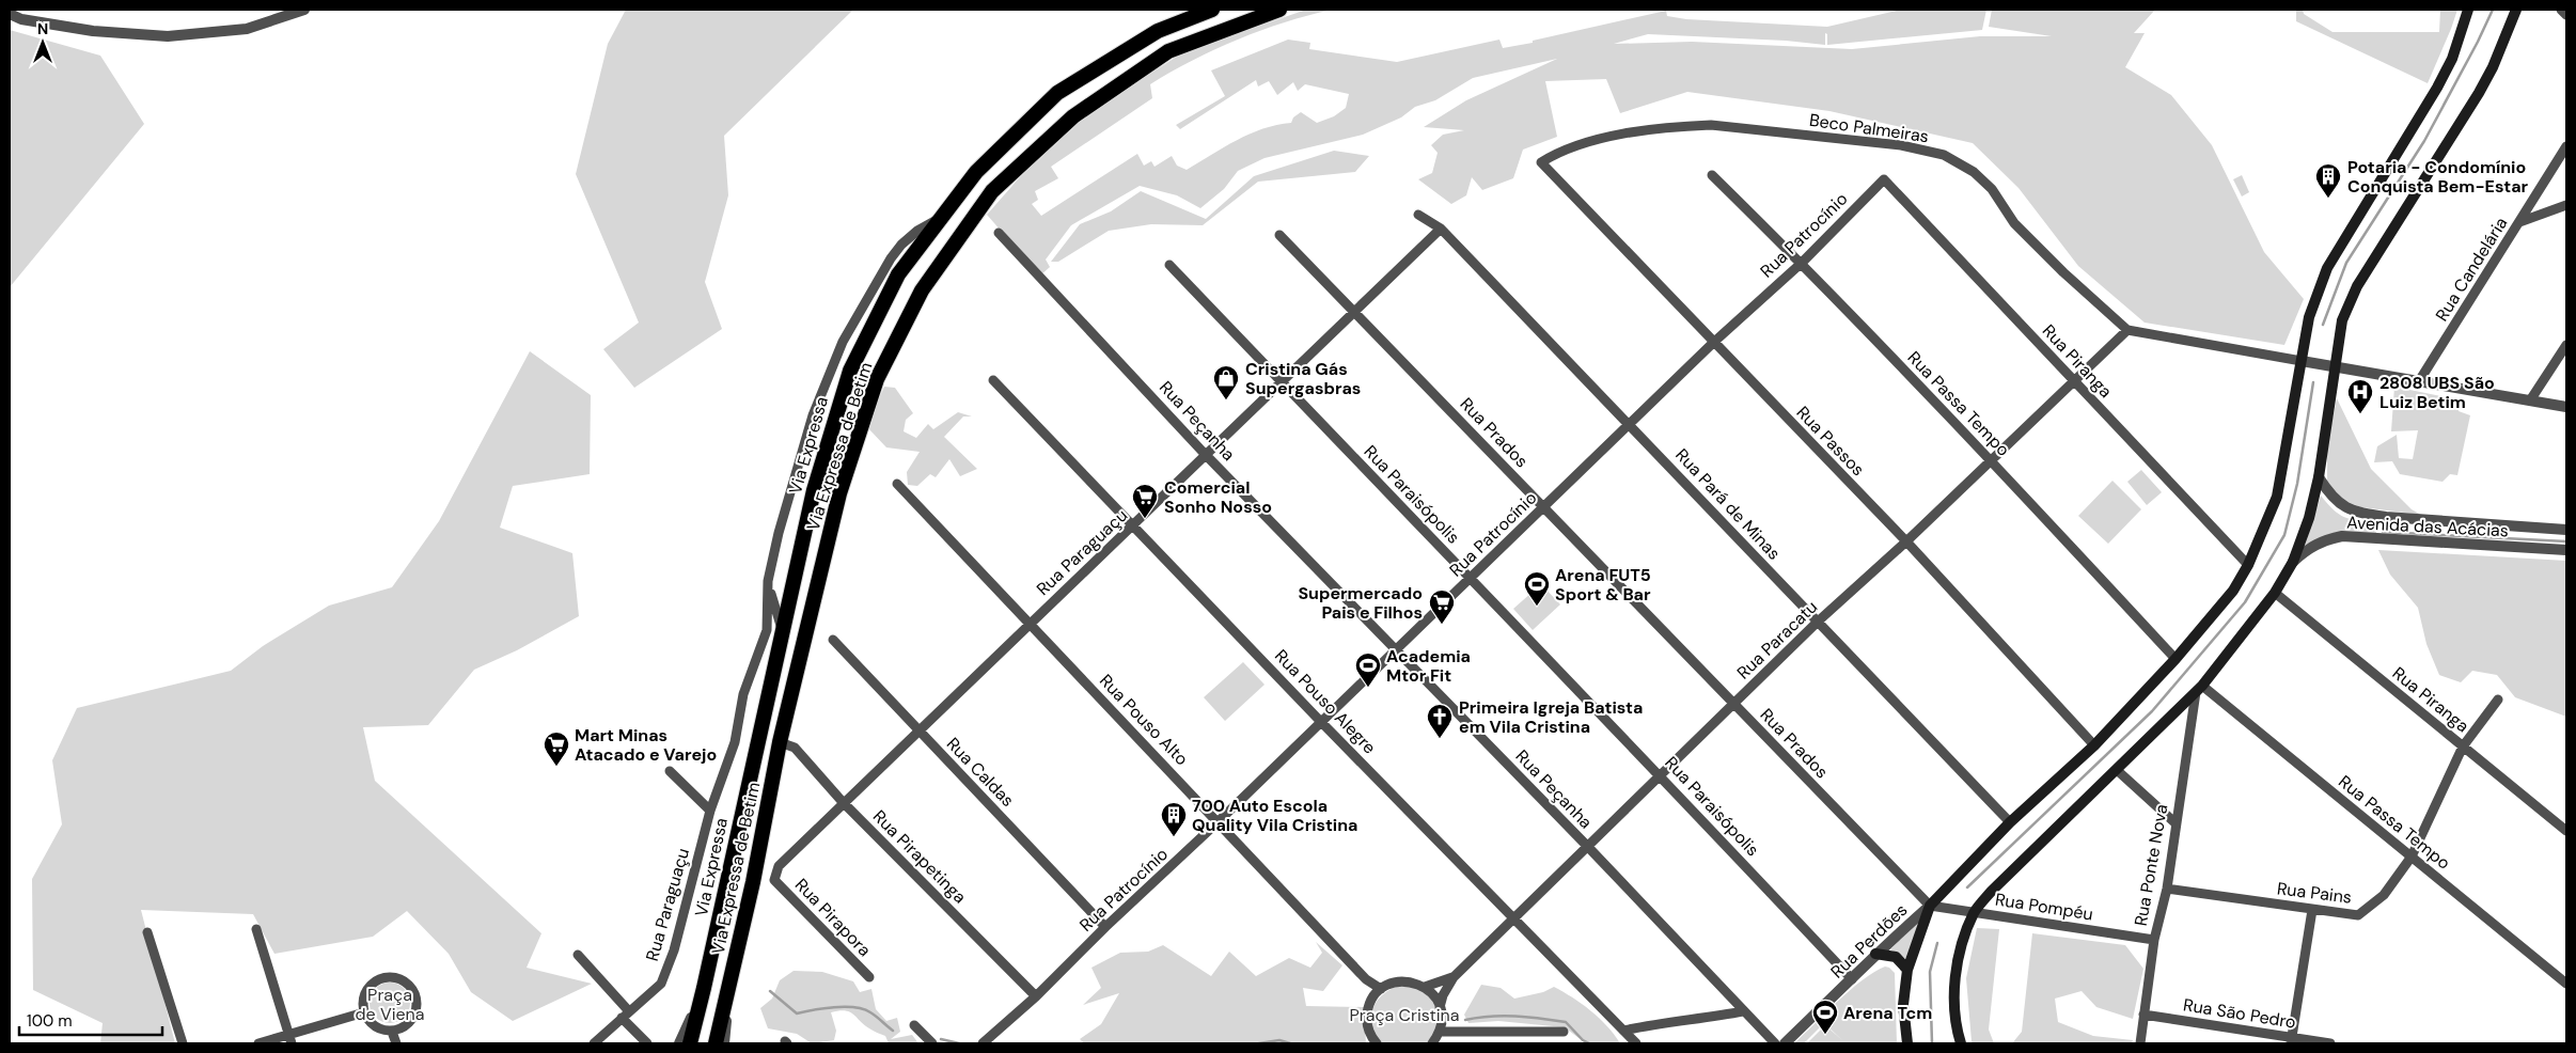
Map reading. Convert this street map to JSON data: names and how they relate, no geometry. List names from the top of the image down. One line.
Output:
{"streets":{"highway":["Via Expressa","Via Expressa de Betim"],"street":["Beco Palmeiras","Rua Patrocínio","Rua Candelária","Rua Piranga","Rua Passa Tempo","Rua Peçanha","Rua Prados","Rua Passos","Rua Paraisópolis","Rua Pará de Minas","Avenida das Acácias","Rua Paraguaçu","Rua Paracatu","Rua Pouso Alegre","Rua Pouso Alto","Rua Caldas","Rua Pirapetinga","Rua Ponte Nova","Rua Pains","Rua Pompéu","Rua Pirapora","Rua Perdões","Rua São Pedro"]},"crossings":[["Beco Palmeiras","Rua Passos"],["Beco Palmeiras","Rua Paracatu"],["Rua Patrocínio","Rua Piranga"],["Rua Patrocínio","Rua Passa Tempo"],["Rua Patrocínio","Rua Peçanha"],["Rua Patrocínio","Rua Prados"],["Rua Patrocínio","Rua Passos"],["Rua Patrocínio","Rua Paraisópolis"],["Rua Patrocínio","Rua Pará de Minas"],["Rua Patrocínio","Rua Pouso Alegre"],["Rua Patrocínio","Rua Pouso Alto"],["Rua Patrocínio","Rua Caldas"],["Rua Patrocínio","Rua Pirapetinga"],["Rua Piranga","Rua Paracatu"],["Rua Piranga","Rua Pains"],["Rua Passa Tempo","Rua Paracatu"],["Rua Passa Tempo","Rua Ponte Nova"],["Rua Passa Tempo","Rua Pains"],["Rua Peçanha","Rua Paraguaçu"],["Rua Peçanha","Rua Paracatu"],["Rua Prados","Rua Paraguaçu"],["Rua Prados","Rua Paracatu"],["Rua Prados","Rua Pompéu"],["Rua Prados","Rua Perdões"],["Rua Passos","Rua Paracatu"],["Via Expressa","Rua Paraguaçu"],["Via Expressa de Betim","Rua Pirapetinga"],["Rua Paraisópolis","Rua Paraguaçu"],["Rua Paraisópolis","Rua Paracatu"],["Rua Paraisópolis","Rua Perdões"],["Rua Pará de Minas","Rua Paraguaçu"],["Rua Pará de Minas","Rua Paracatu"],["Rua Paraguaçu","Rua Pouso Alegre"],["Rua Paraguaçu","Rua Pouso Alto"],["Rua Paraguaçu","Rua Caldas"],["Rua Paraguaçu","Rua Pirapetinga"],["Rua Paraguaçu","Rua Pirapora"],["Rua Paracatu","Rua Pouso Alegre"],["Rua Ponte Nova","Rua Pains"],["Rua Ponte Nova","Rua Pompéu"],["Rua Ponte Nova","Rua São Pedro"],["Rua Pompéu","Rua Perdões"]],"parks":["Praça de Viena","Praça Cristina"],"places":{"building":["Potaria - Condomínio Conquista Bem-Estar","700 Auto Escola Quality Vila Cristina"],"shop":["Cristina Gás Supergasbras"],"hospital":["2808 UBS São Luiz Betim"],"supermarket":["Comercial Sonho Nosso","Supermercado Pais e Filhos","Mart Minas Atacado e Varejo"],"sports":["Arena FUT5 Sport & Bar","Academia Mtor Fit","Arena Tcm"],"church":["Primeira Igreja Batista em Vila Cristina"]},"scale_bar":"100 m","north":"top"}
